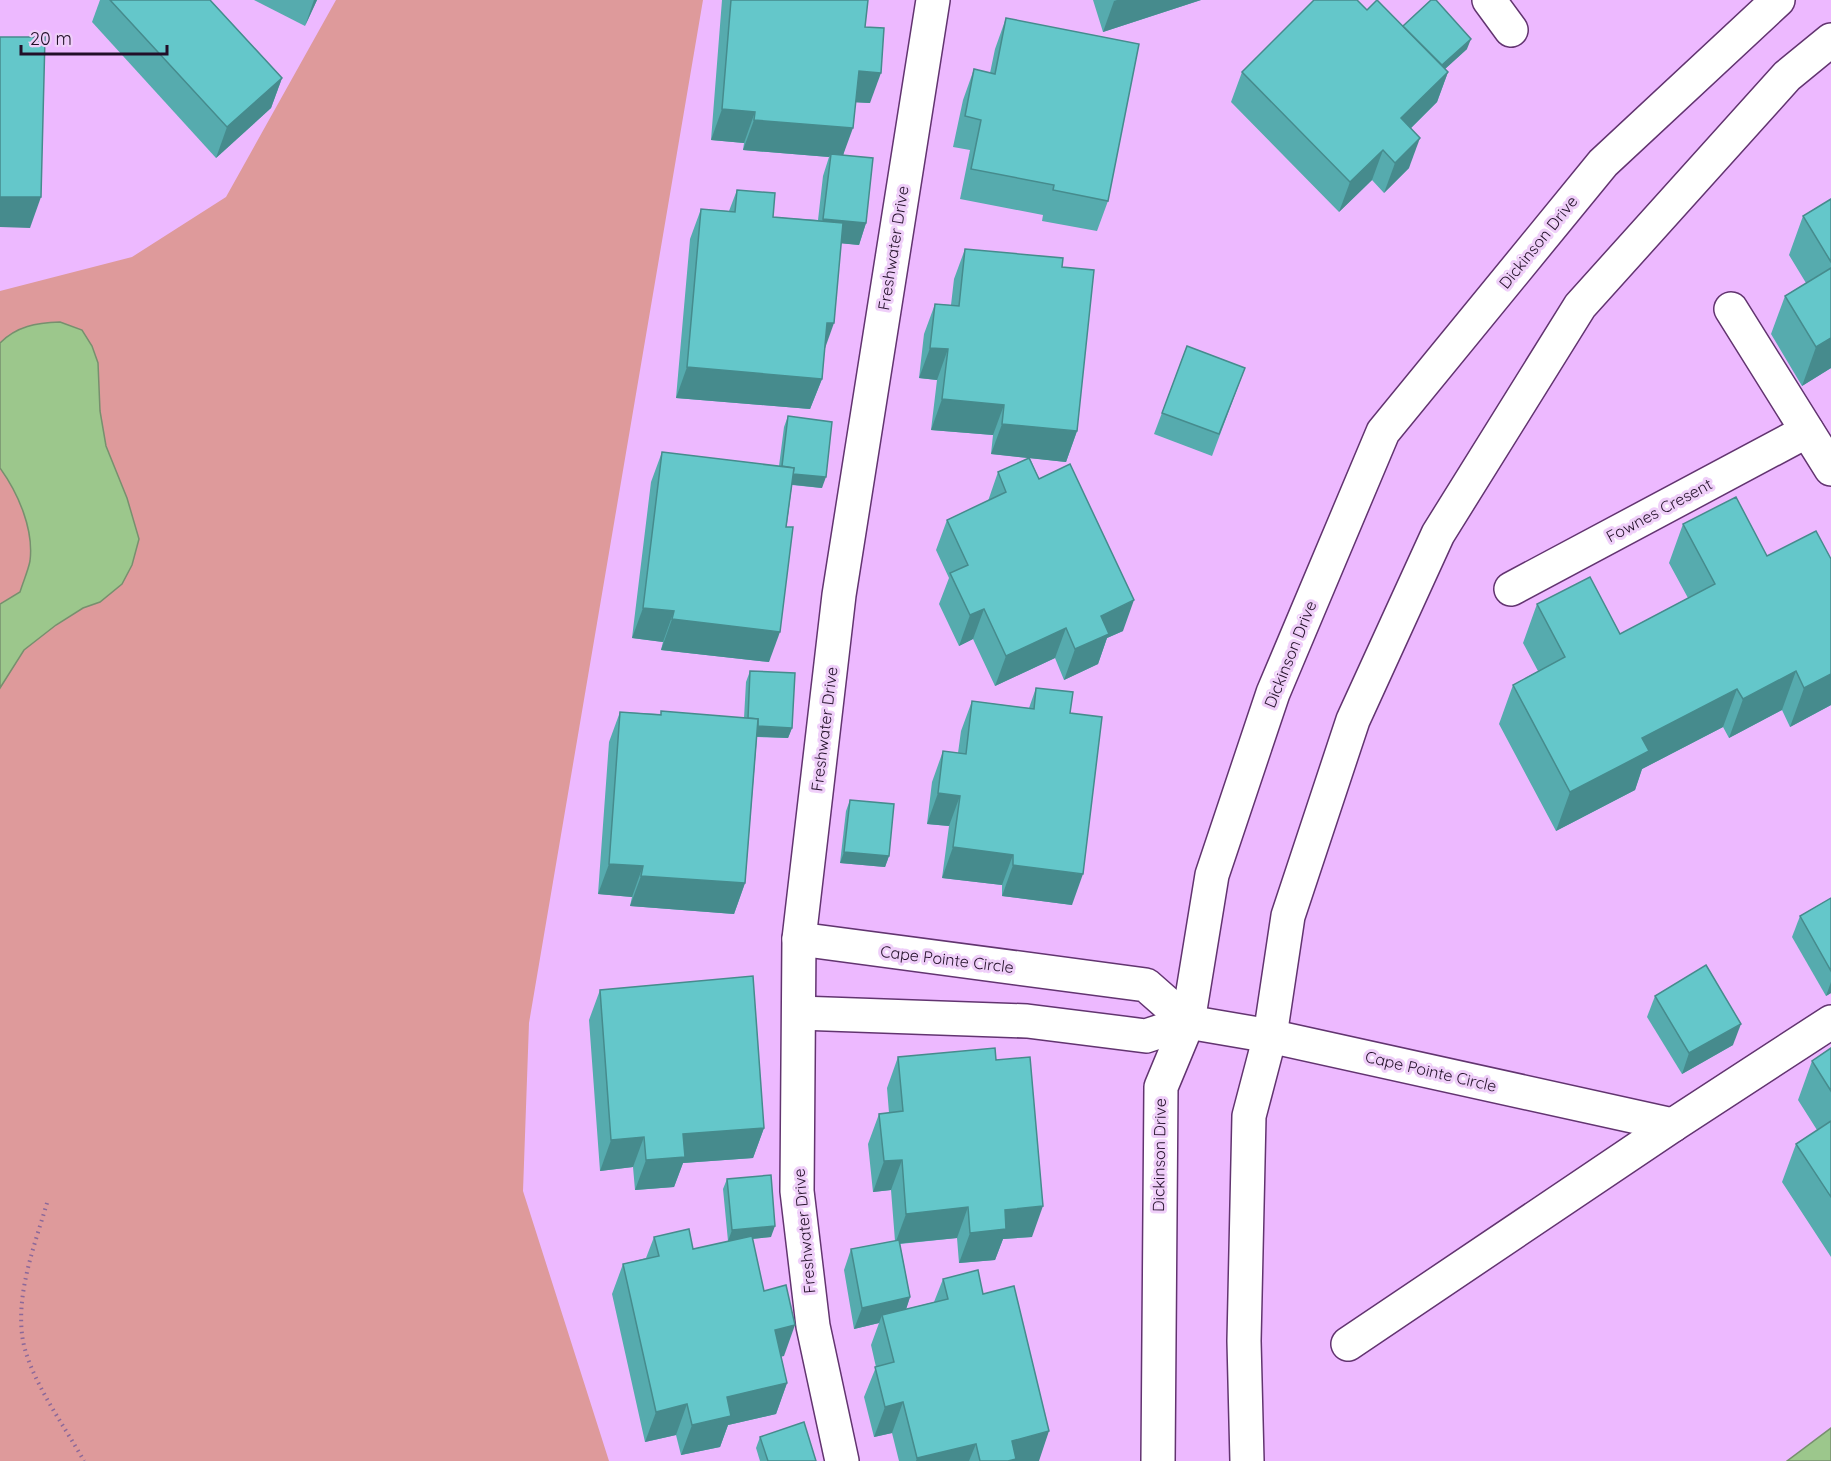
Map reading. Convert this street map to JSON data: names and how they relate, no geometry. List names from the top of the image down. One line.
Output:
{"streets":{"street":["Dickinson Drive","Freshwater Drive","Fownes Cresent","Cape Pointe Circle"]},"crossings":[["Dickinson Drive","Cape Pointe Circle"],["Freshwater Drive","Cape Pointe Circle"]],"scale_bar":"20 m"}
